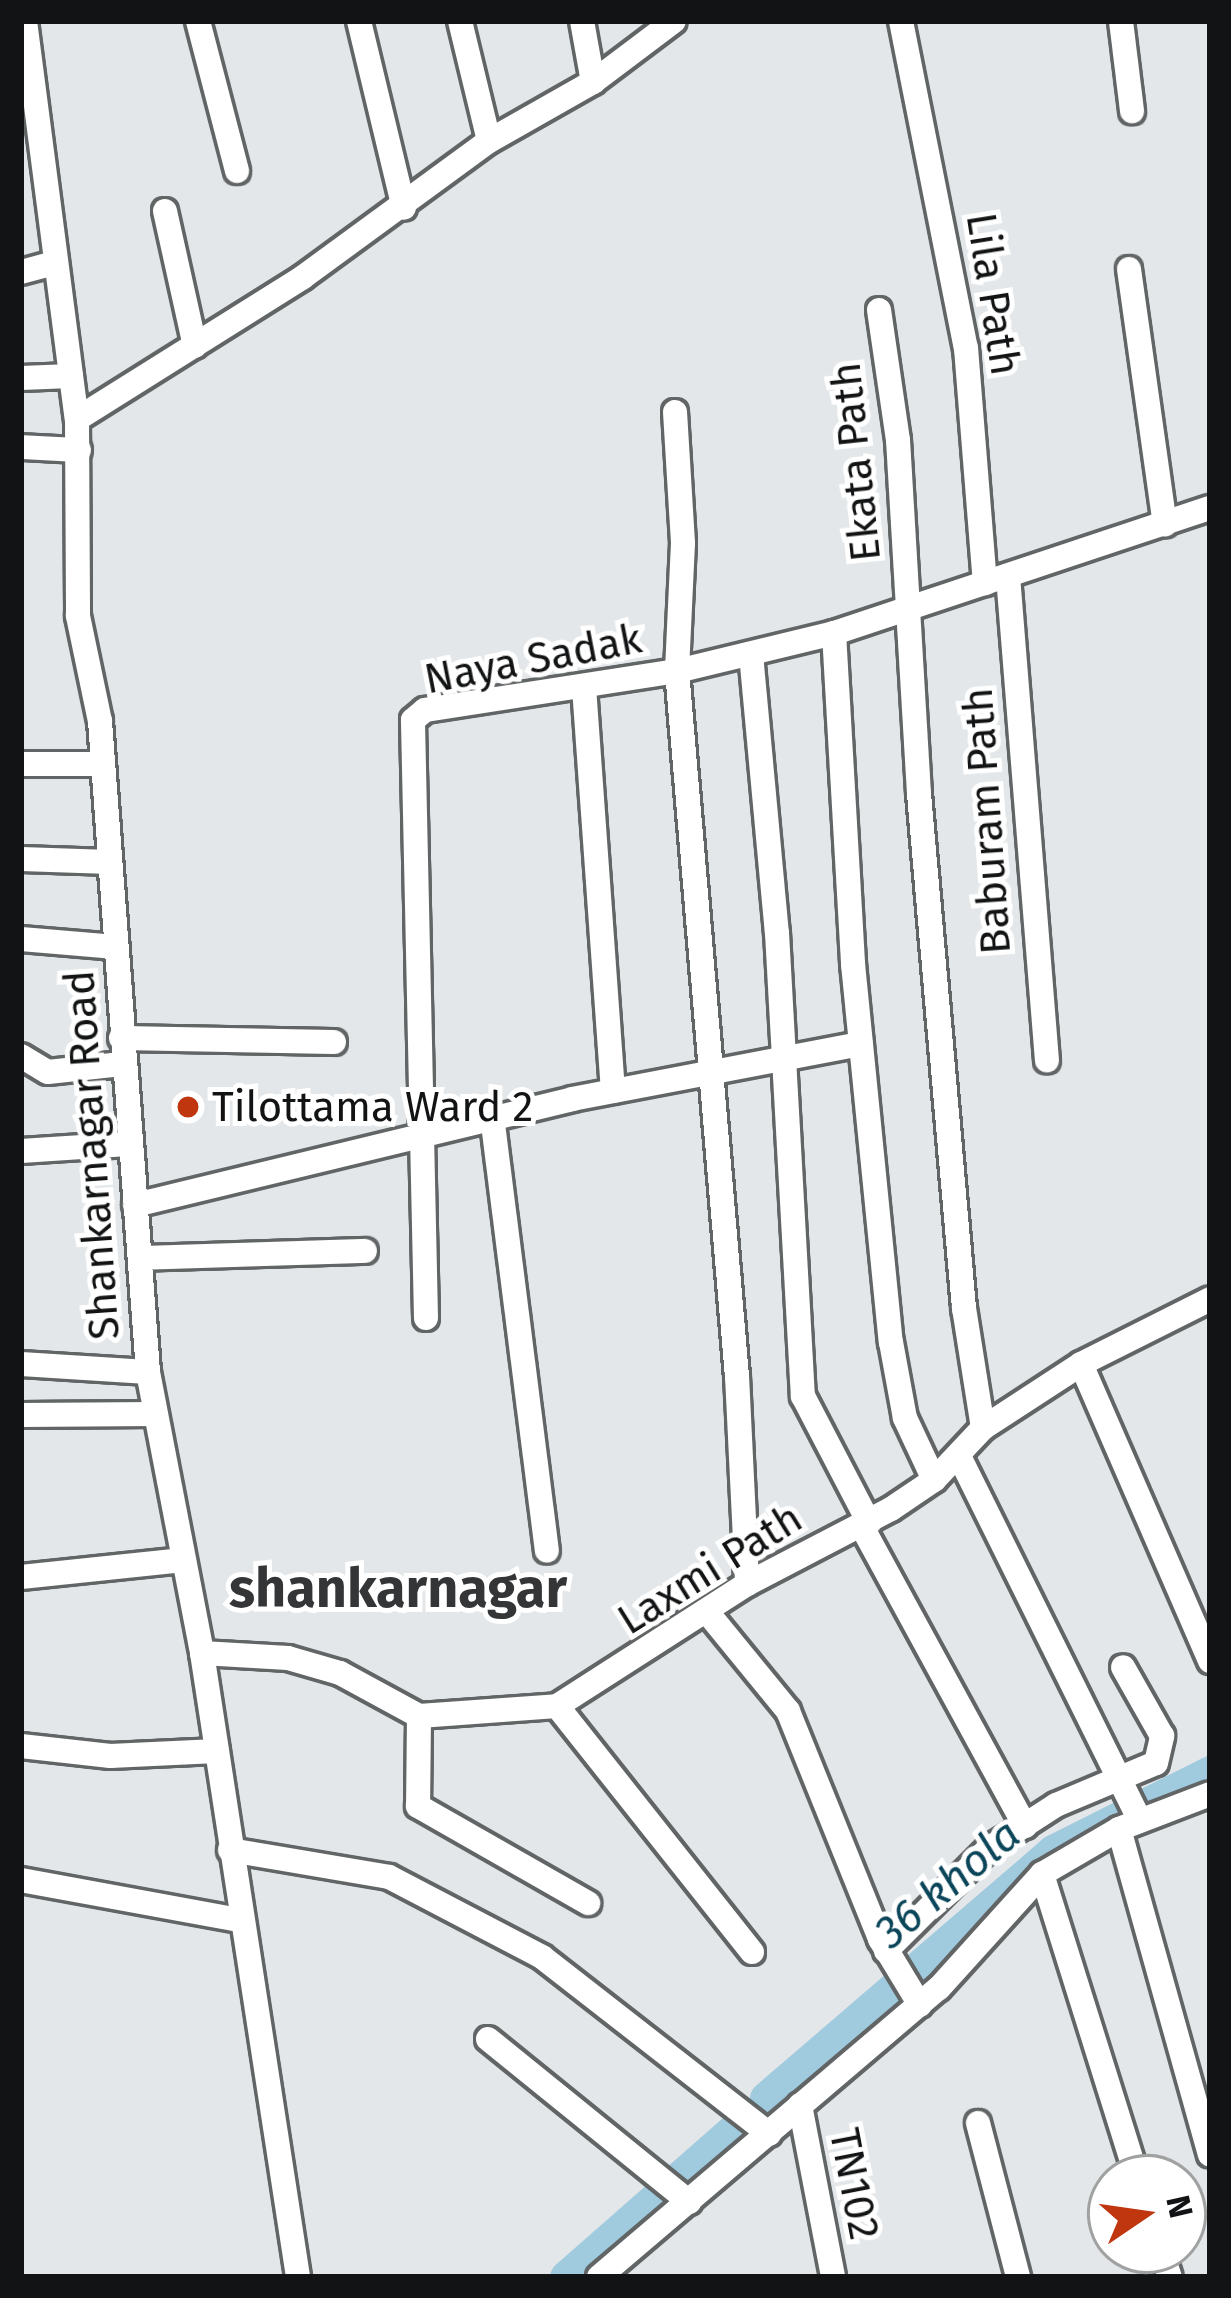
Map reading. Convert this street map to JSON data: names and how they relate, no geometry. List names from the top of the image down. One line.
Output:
{"streets":{"street":["Lila Path","Ekata Path","Naya Sadak","Baburam Path","Shankarnagar Road","Laxmi Path","TN102"]},"crossings":[["Lila Path","Naya Sadak"],["Lila Path","Baburam Path"],["Ekata Path","Naya Sadak"],["Ekata Path","Laxmi Path"],["Naya Sadak","Baburam Path"]],"districts":["shankarnagar"],"water":["36 khola"],"places":["Tilottama Ward 2"],"north":"right"}
